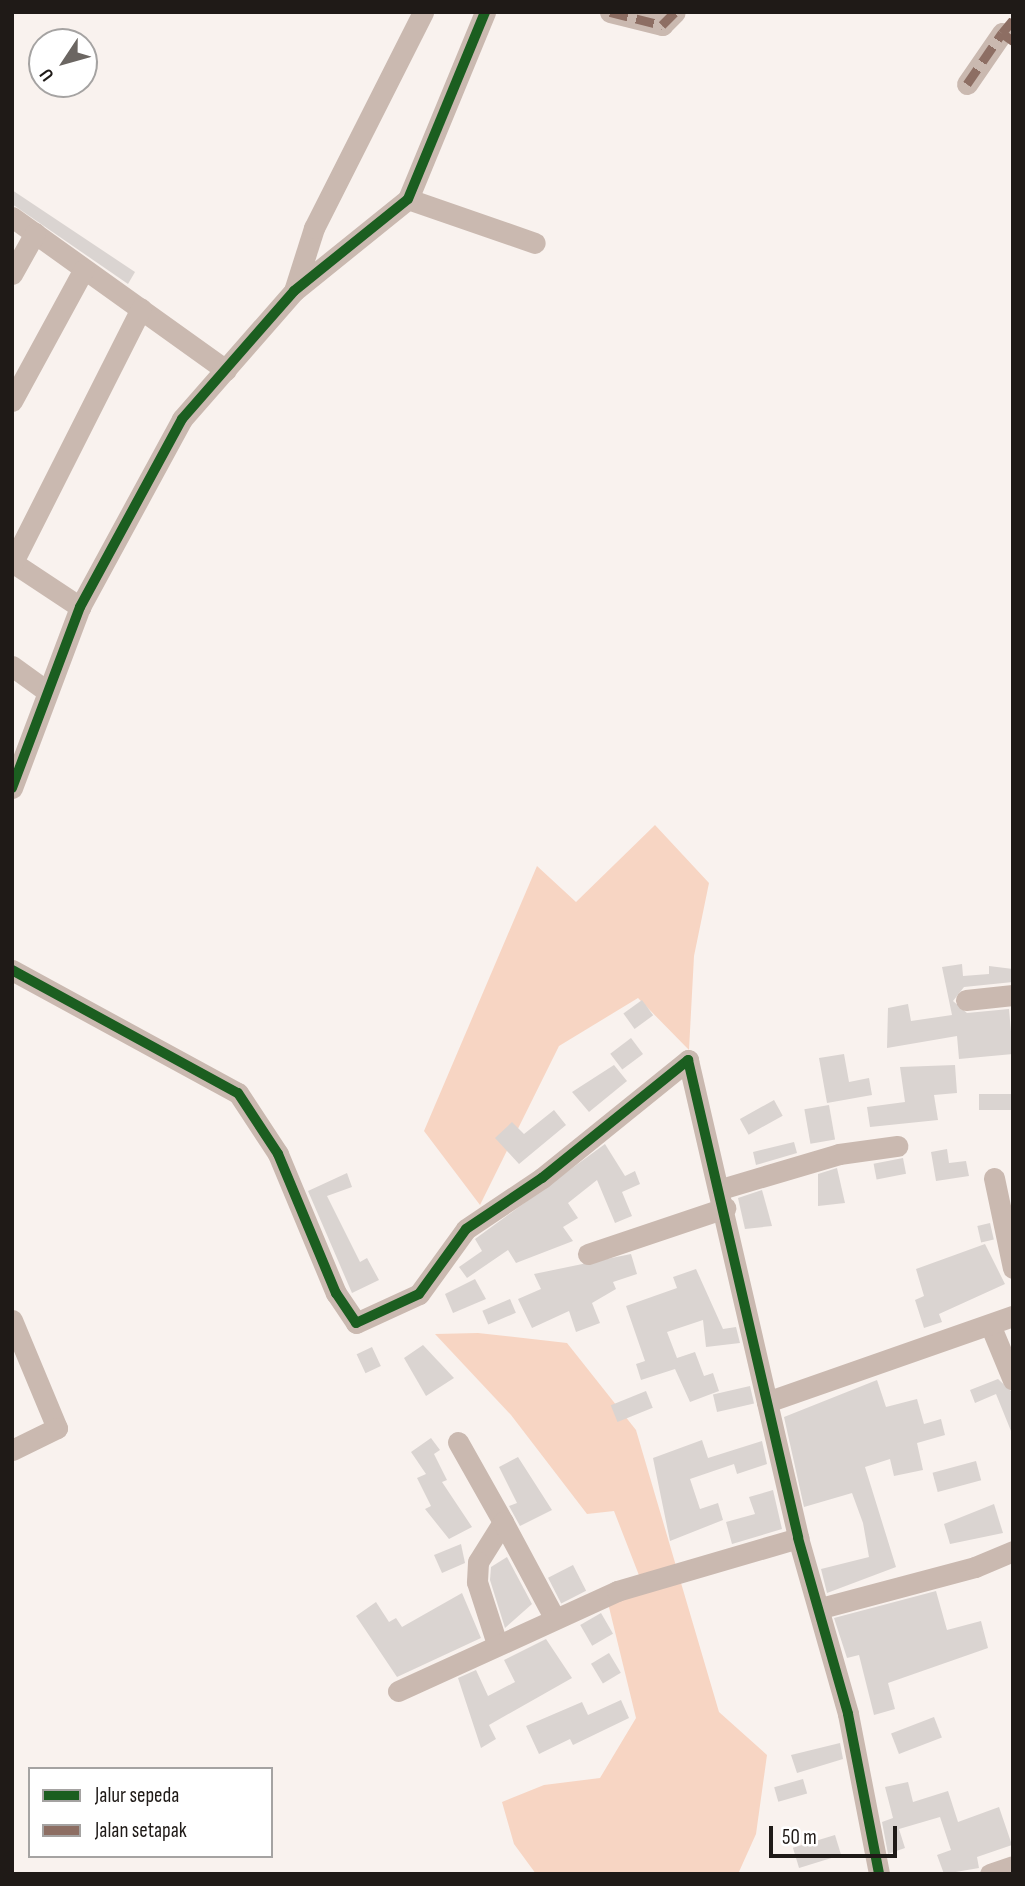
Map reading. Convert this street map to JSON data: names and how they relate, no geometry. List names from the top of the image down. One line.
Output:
{"legend":["Jalur sepeda","Jalan setapak"],"scale_bar":"50 m","north":"bottom left"}
